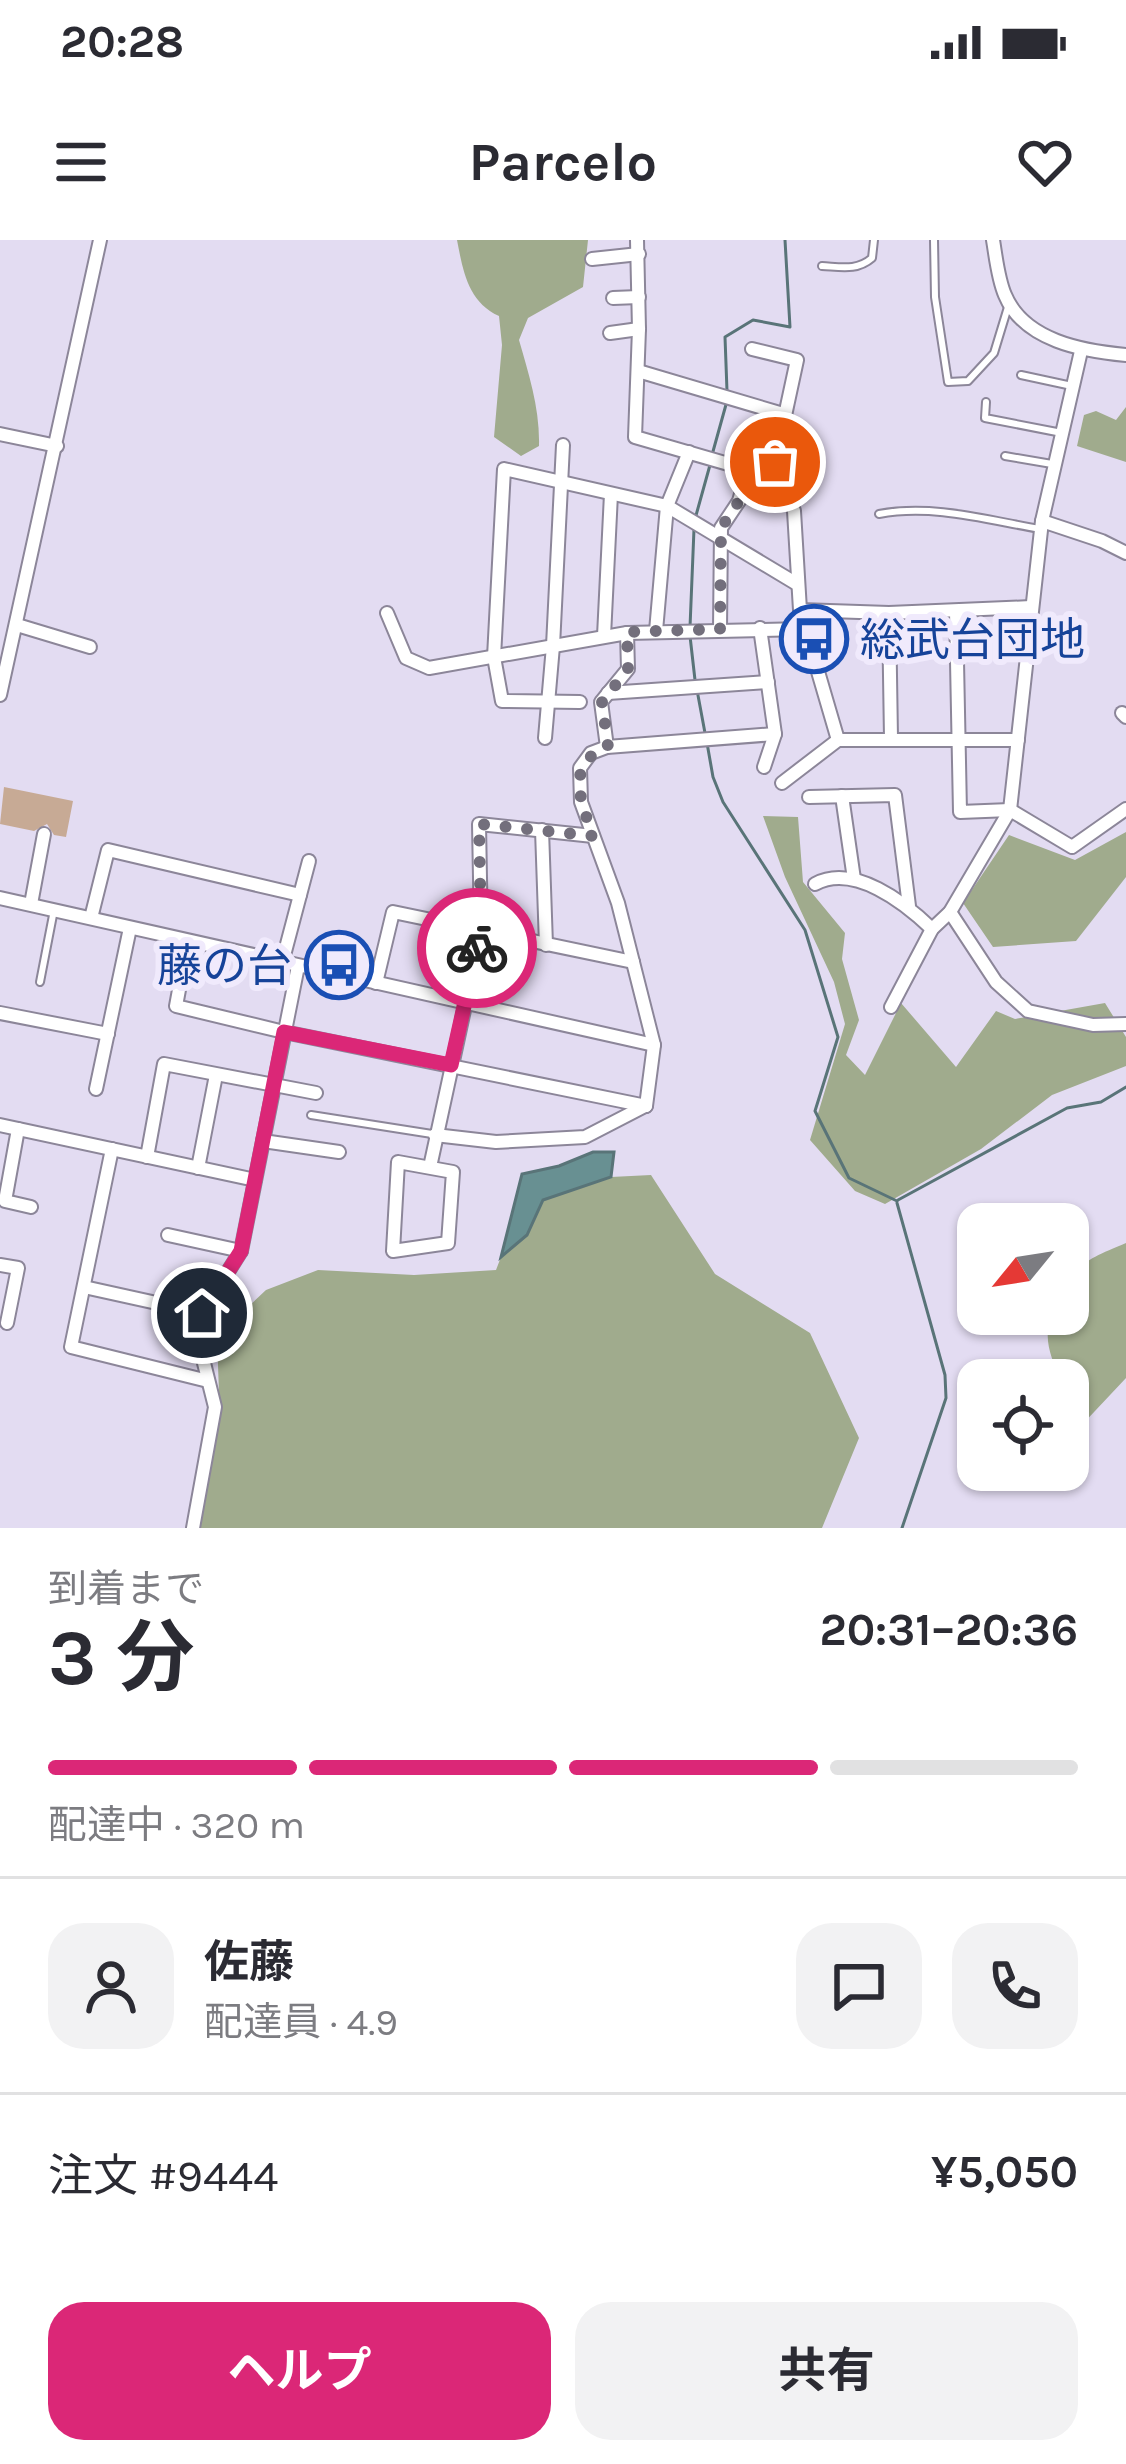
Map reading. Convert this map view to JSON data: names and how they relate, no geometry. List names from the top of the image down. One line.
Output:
{"places":{"bus stop":["総武台団地","藤の台"]},"north":"bottom left","page":{"status":"20:28","header":"Parcelo","heading":["3 分","到着まで","20:31–20:36"],"panel":["佐藤","配達員 · 4.9","注文 #9444","¥5,050"],"bar":"配達中 · 320 m","buttons":["ヘルプ","共有"]}}
